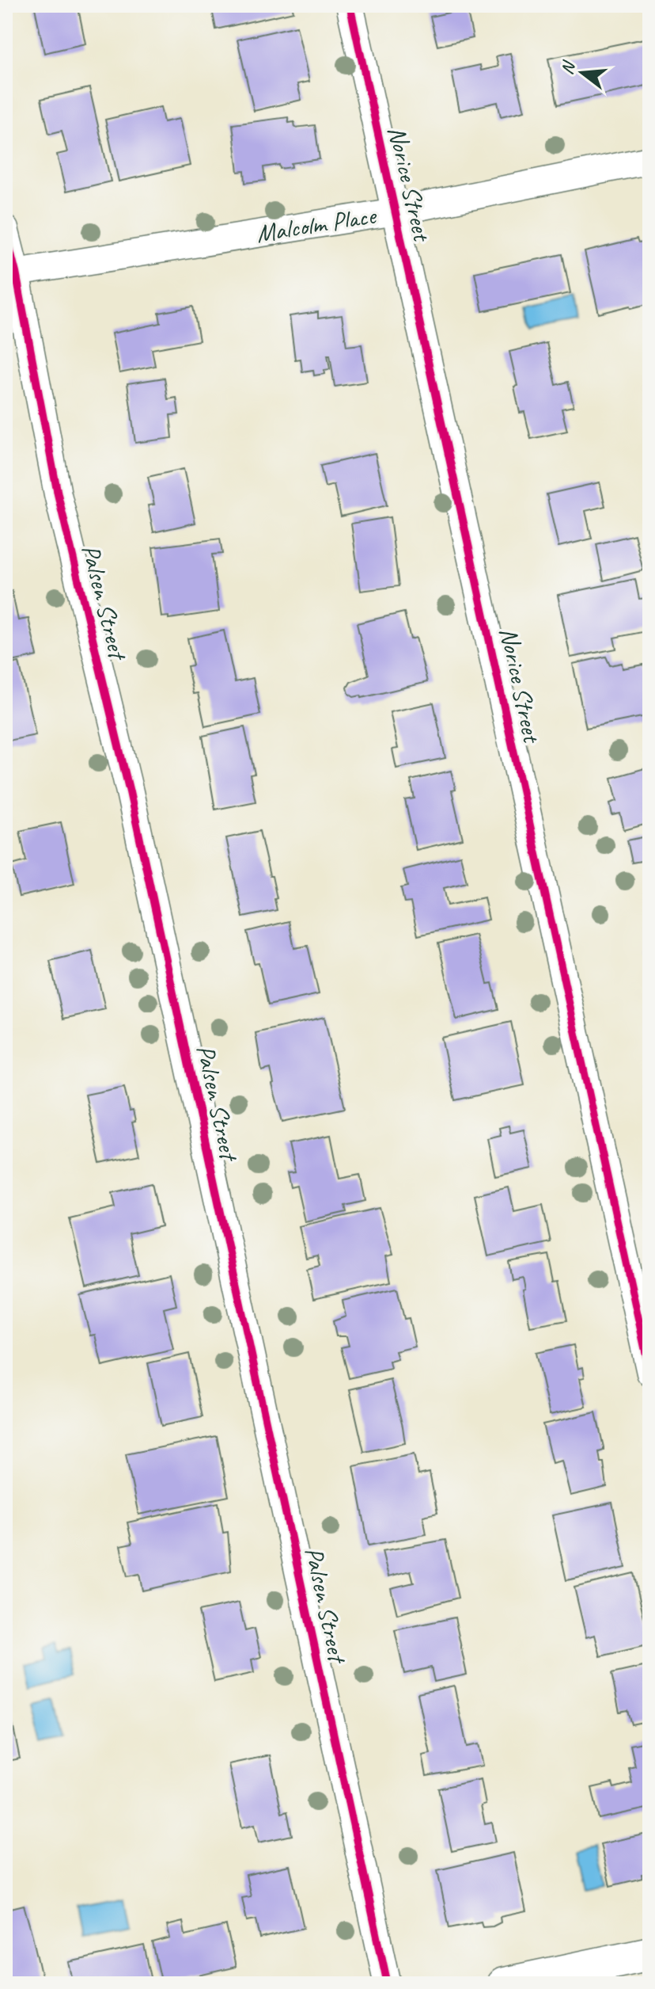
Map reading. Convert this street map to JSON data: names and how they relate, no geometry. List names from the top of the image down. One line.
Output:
{"streets":{"street":["Norice Street","Malcolm Place","Palsen Street"]},"crossings":[["Norice Street","Malcolm Place"],["Malcolm Place","Palsen Street"]],"north":"left"}
